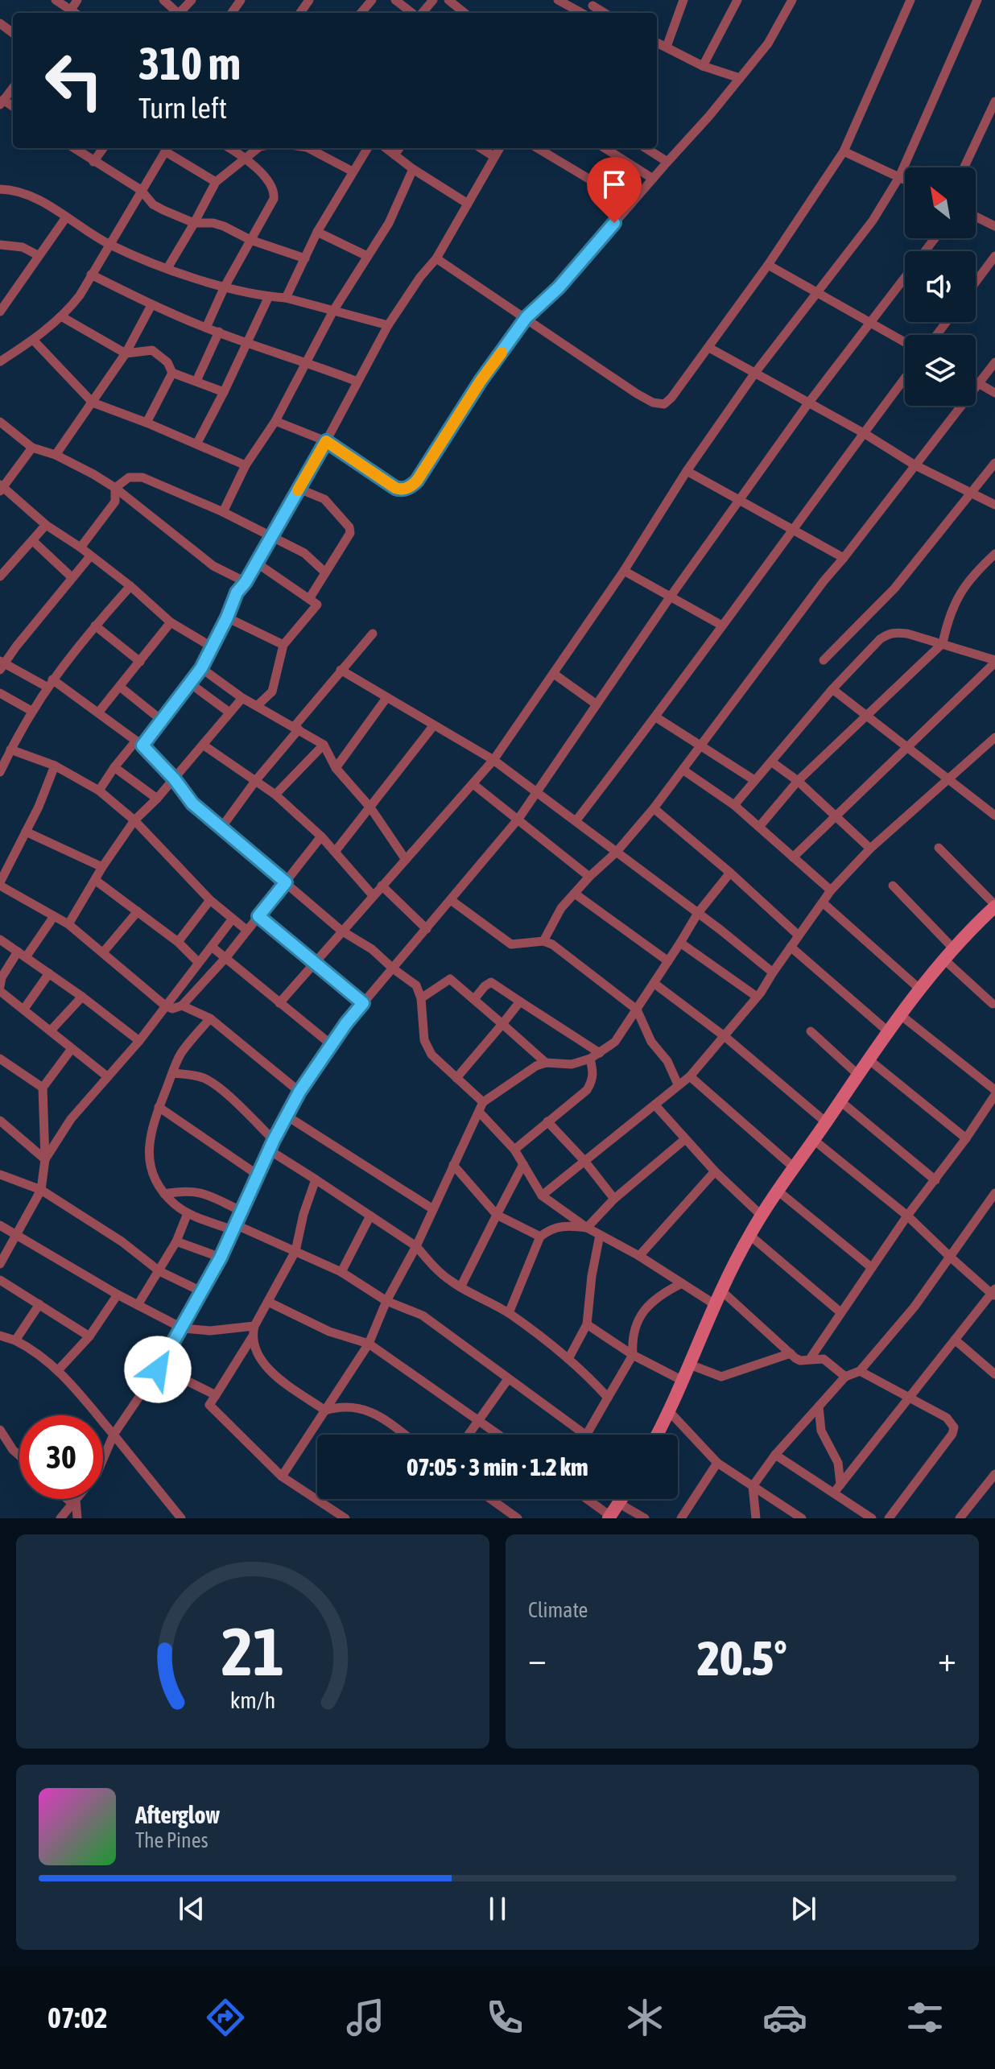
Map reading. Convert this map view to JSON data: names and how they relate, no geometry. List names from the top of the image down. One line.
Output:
{"north":"top left","page":{"turn":["310 m","Turn left"],"limit":"30","trip":"07:05 · 3 min · 1.2 km","tile":"Climate","heat":["−","20.5°","+"],"song":["Afterglow","The Pines"],"tabs":"07:02","gauge":["21","km/h"]}}
